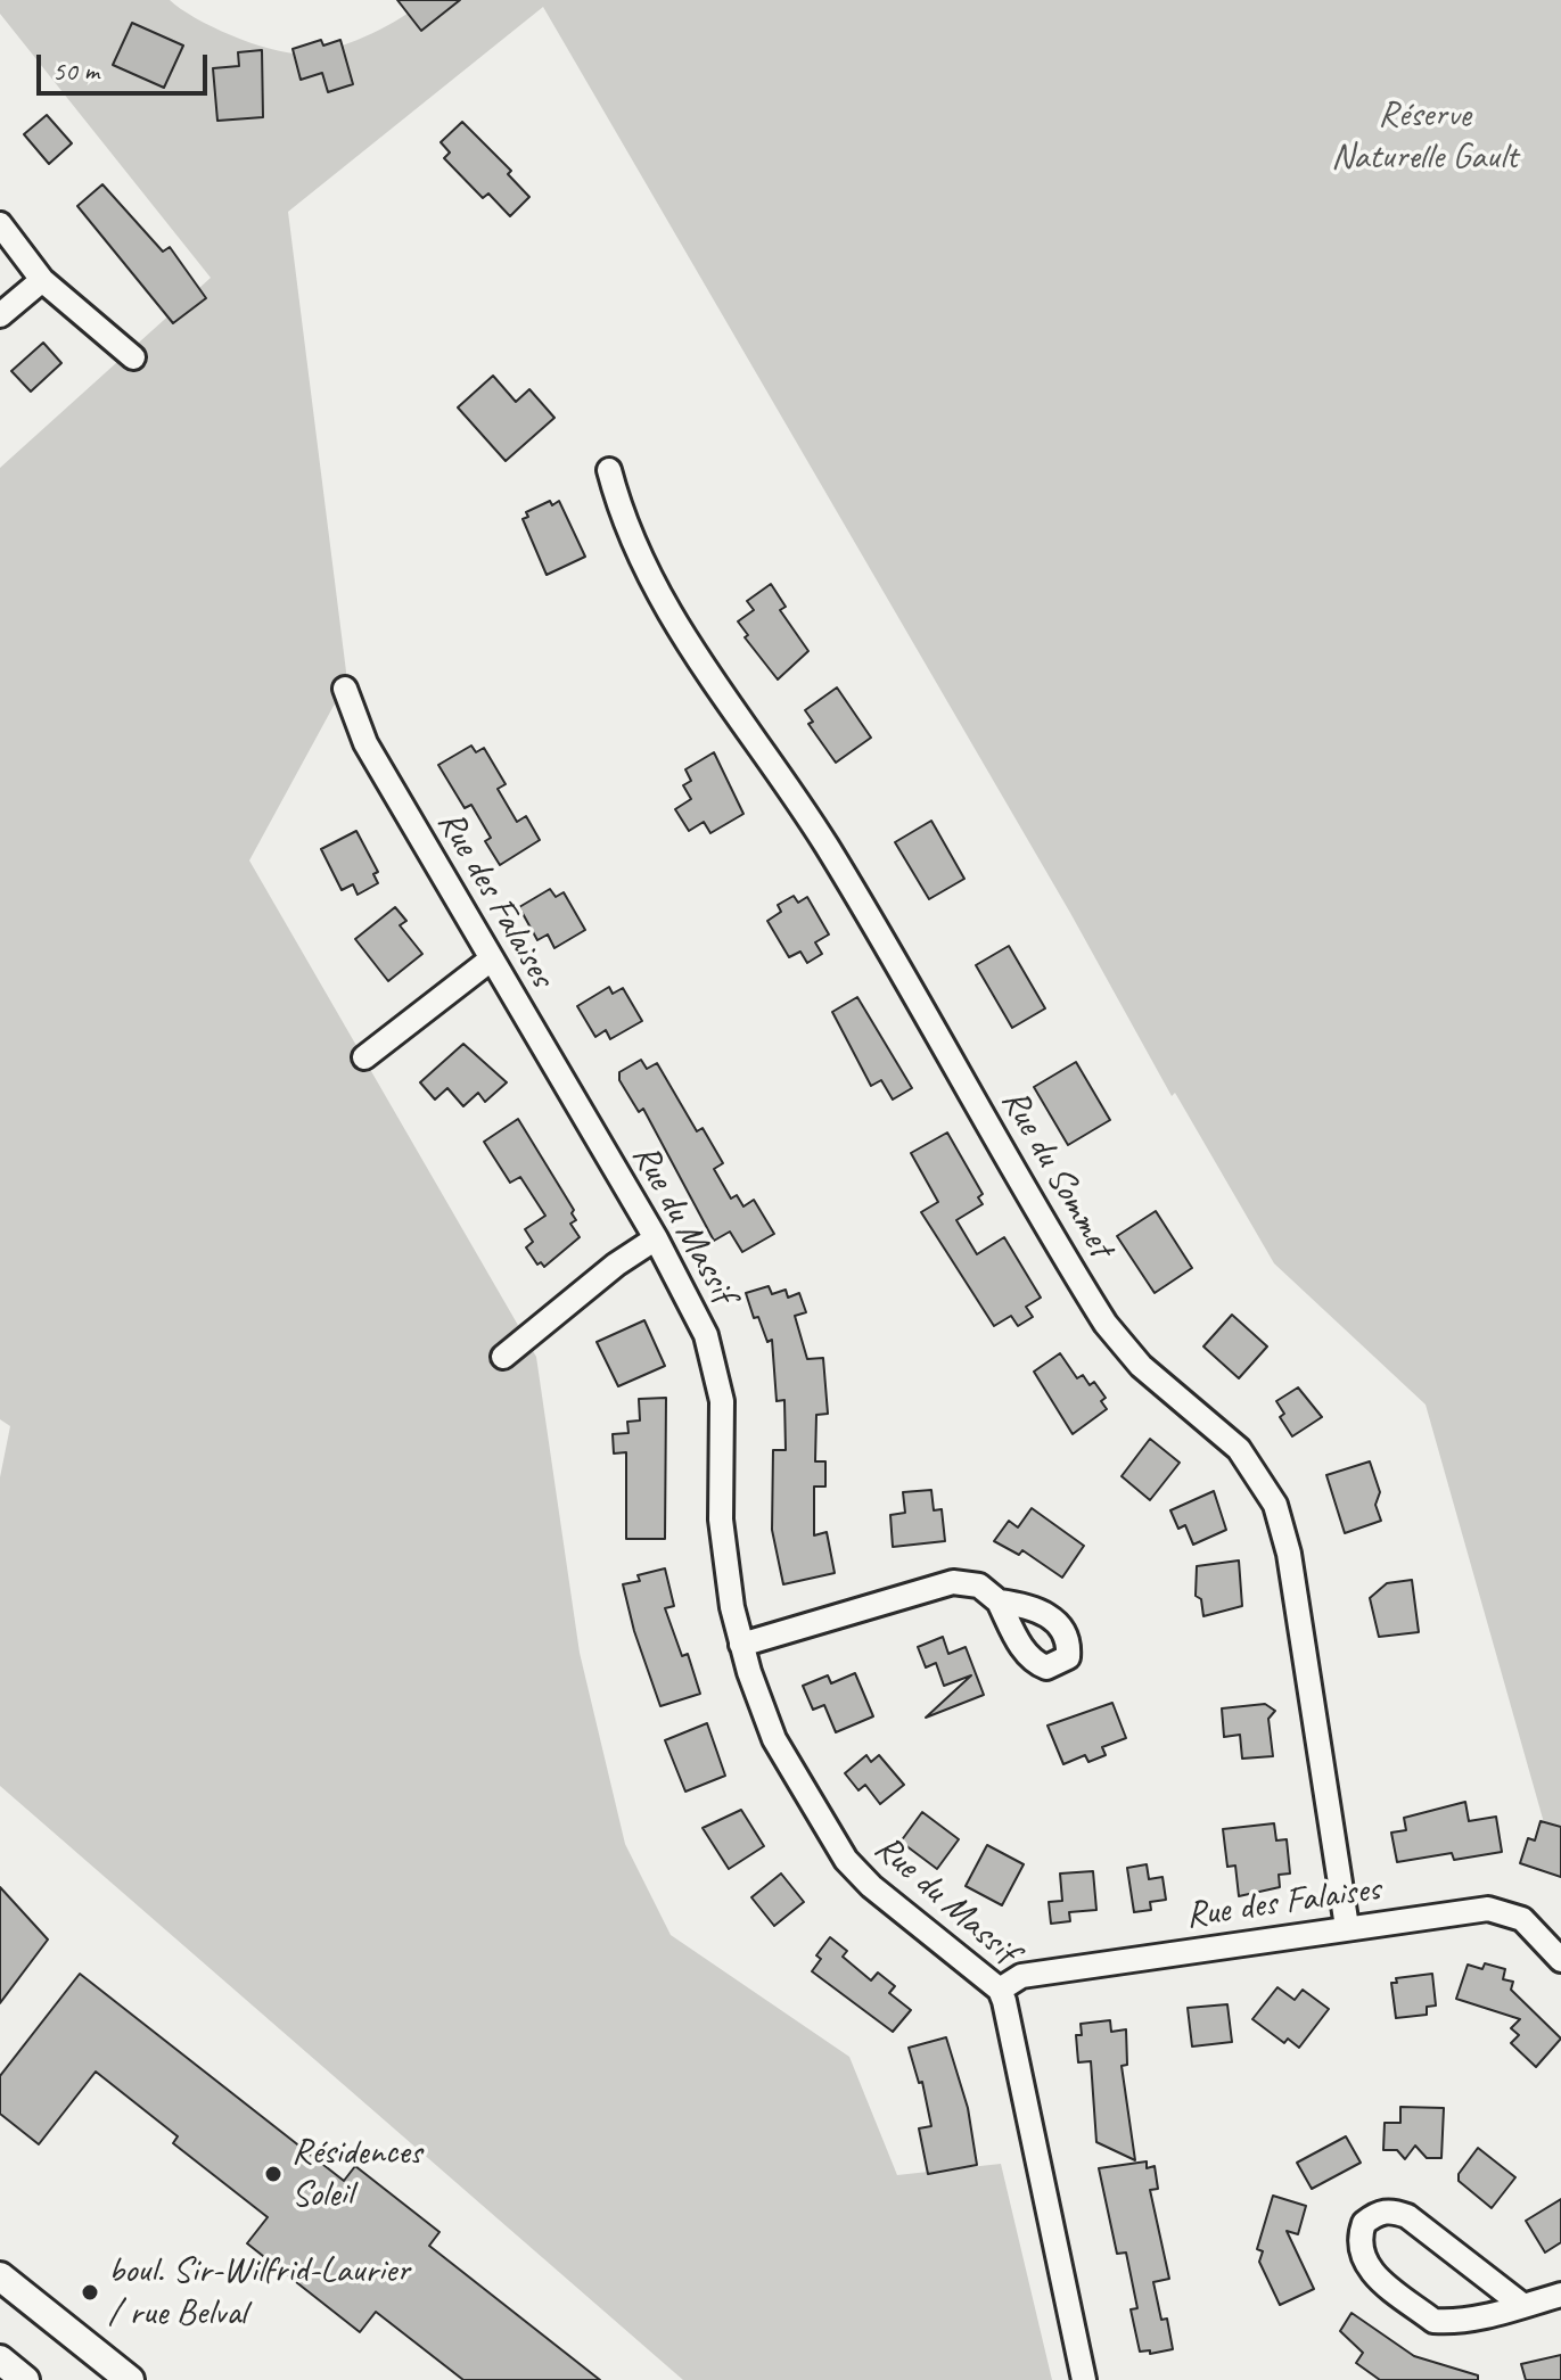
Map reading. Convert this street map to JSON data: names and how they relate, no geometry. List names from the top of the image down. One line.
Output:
{"streets":{"street":["Rue des Falaises","Rue du Sommet","Rue du Massif"]},"crossings":[["Rue des Falaises","Rue du Sommet"],["Rue des Falaises","Rue du Massif"]],"parks":["Réserve Naturelle Gault"],"places":["Résidences Soleil","boul. Sir-Wilfrid-Laurier / rue Belval"],"scale_bar":"50 m"}
